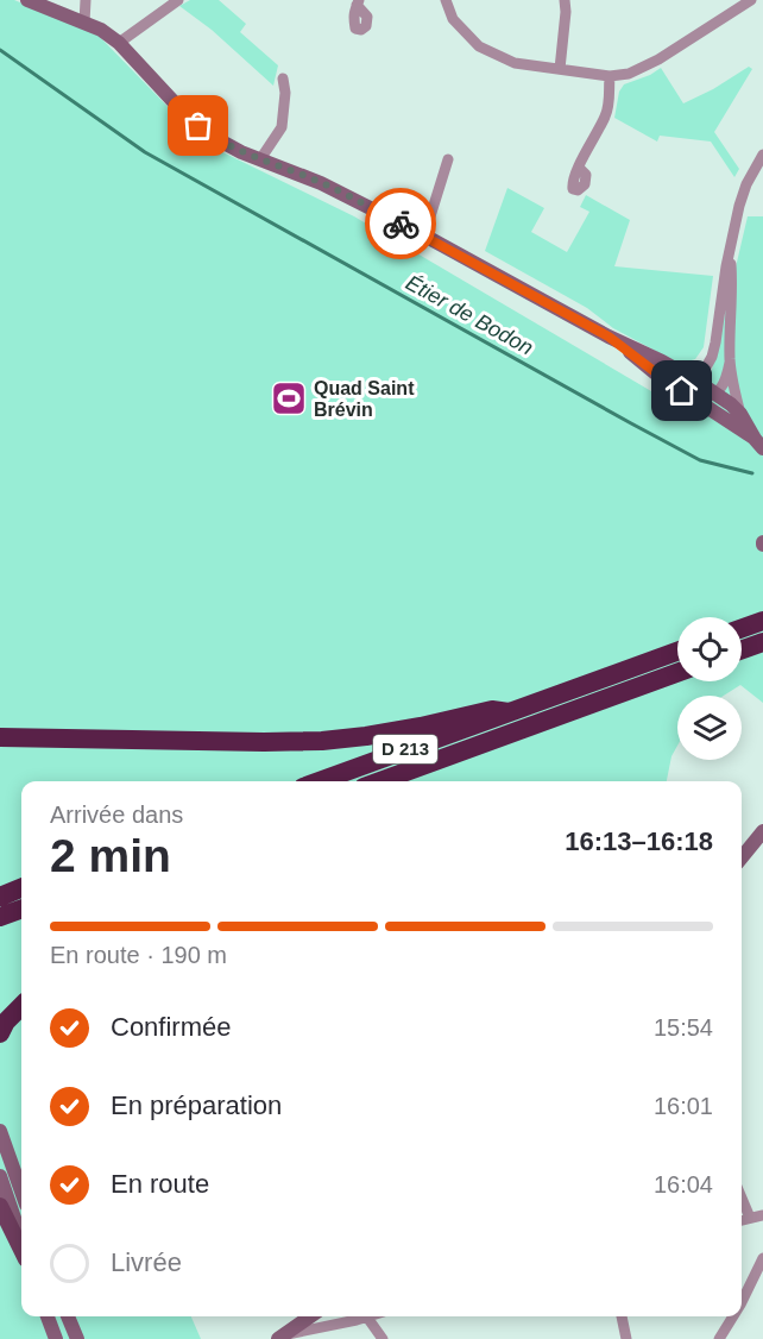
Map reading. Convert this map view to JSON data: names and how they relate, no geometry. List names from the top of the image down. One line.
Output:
{"streets":{"highway":["D 213"]},"water":["Étier de Bodon"],"places":{"sports":["Quad Saint Brévin"]},"page":{"heading":["2 min","Arrivée dans","16:13–16:18"],"bar":"En route · 190 m","list":[["Confirmée","15:54"],["En préparation","16:01"],["En route","16:04"],"Livrée"]}}
